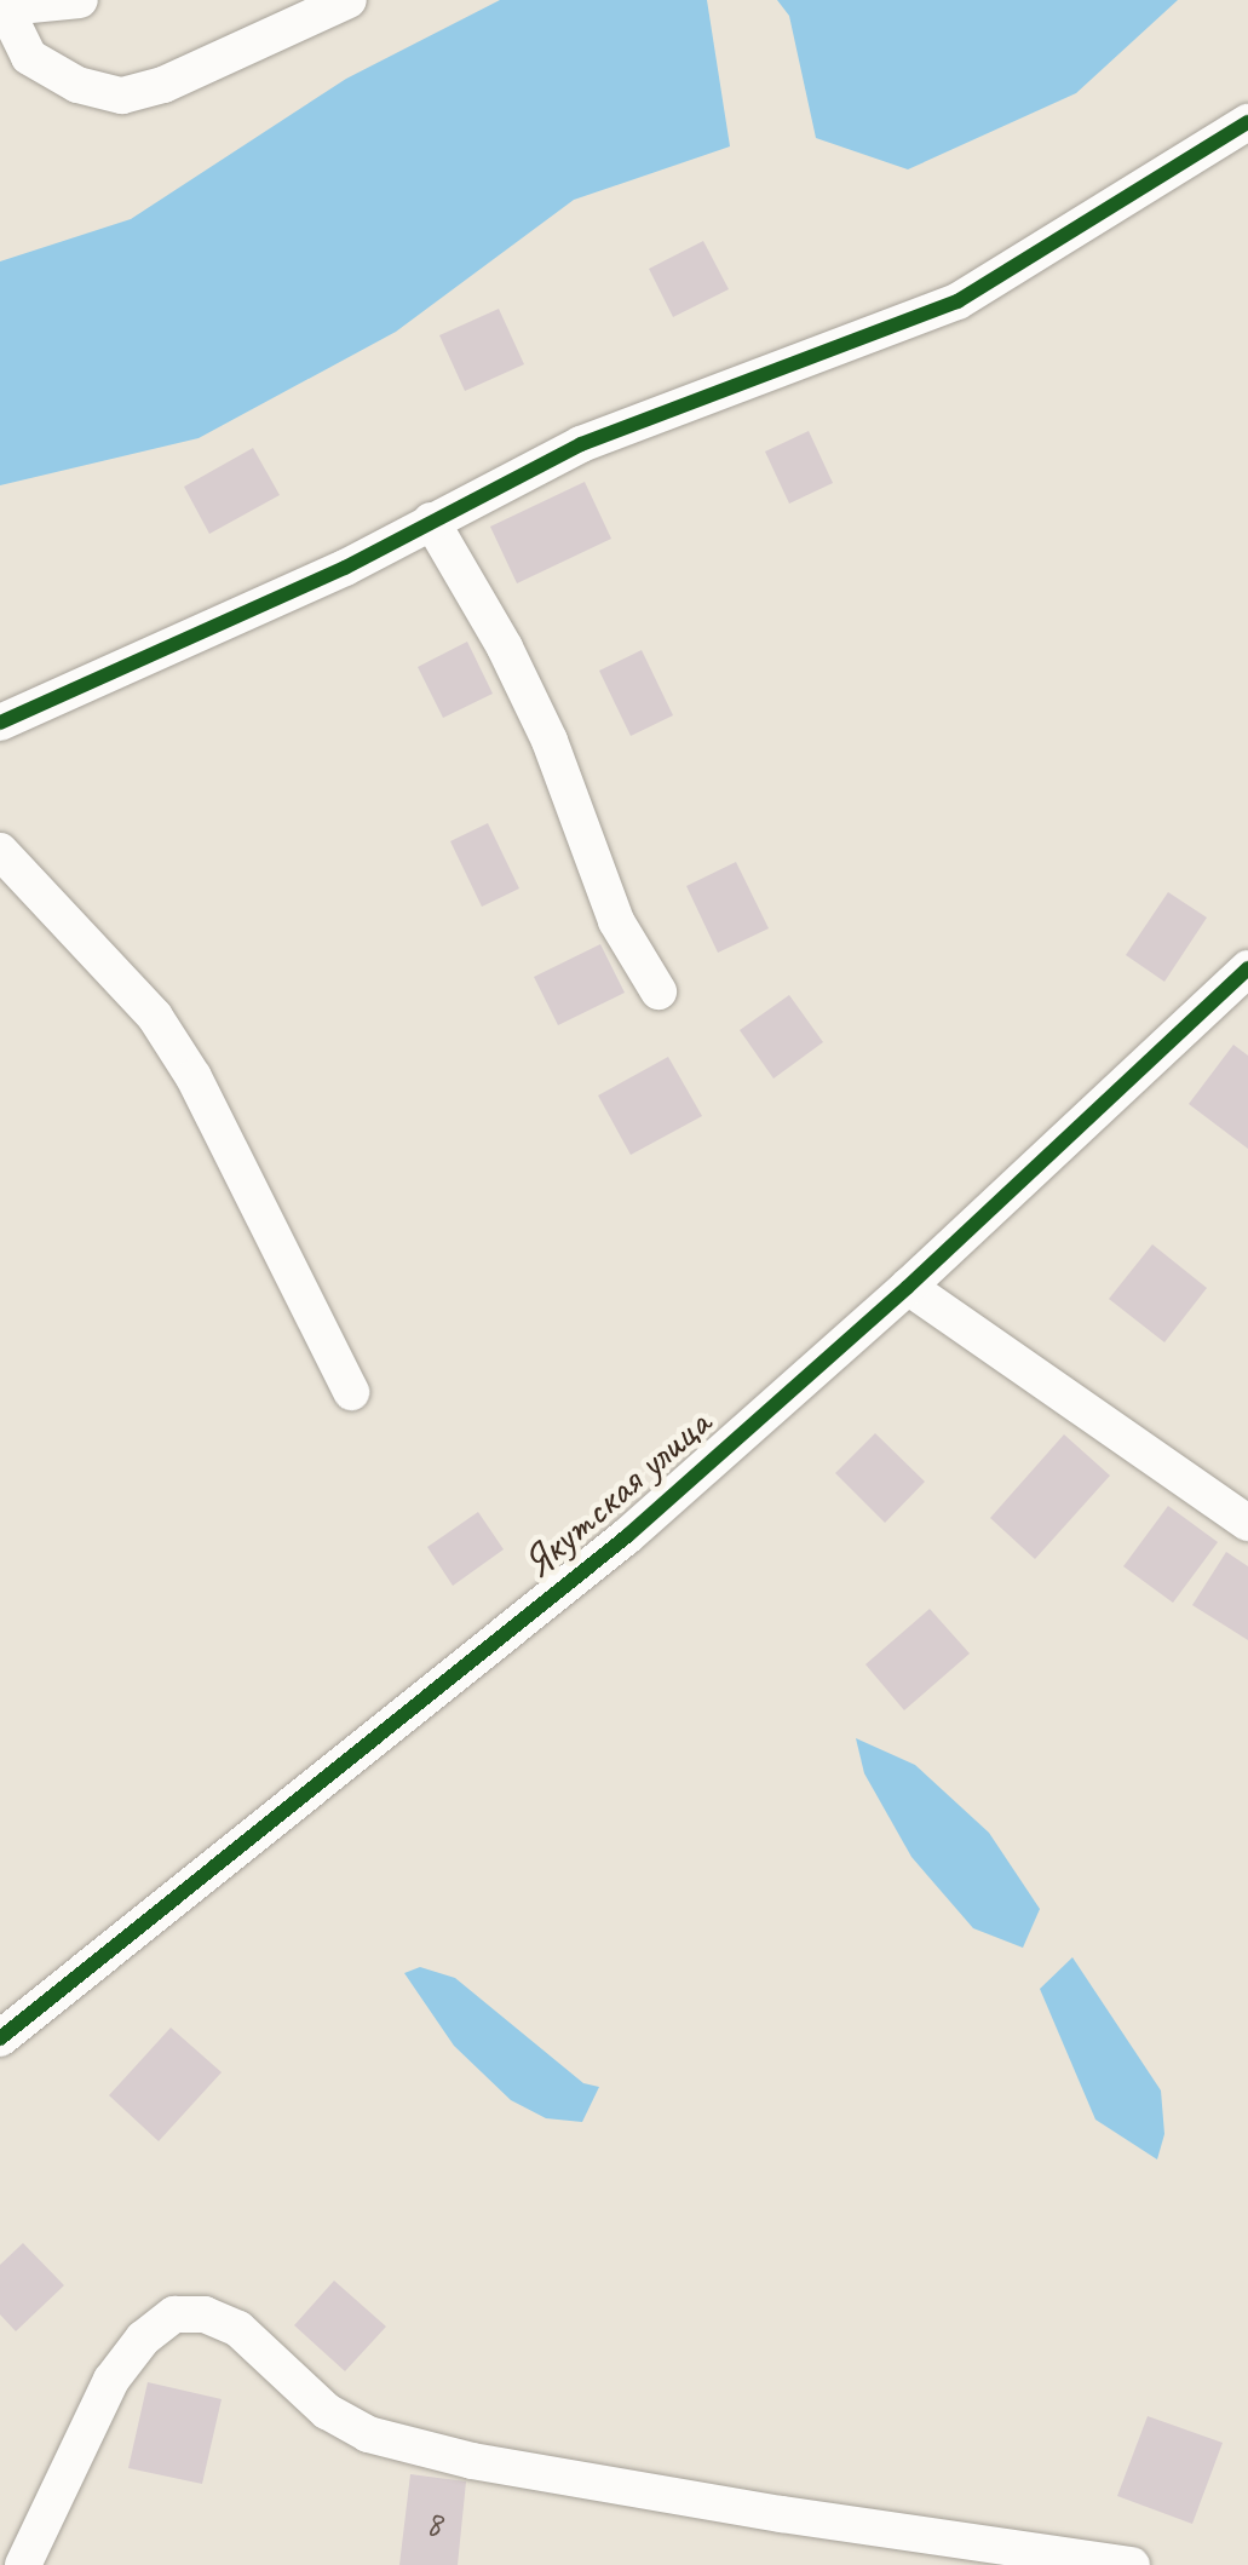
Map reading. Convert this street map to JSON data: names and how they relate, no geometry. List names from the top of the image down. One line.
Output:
{"streets":{"street":["Якутская улица"]},"house_numbers":["8"]}
